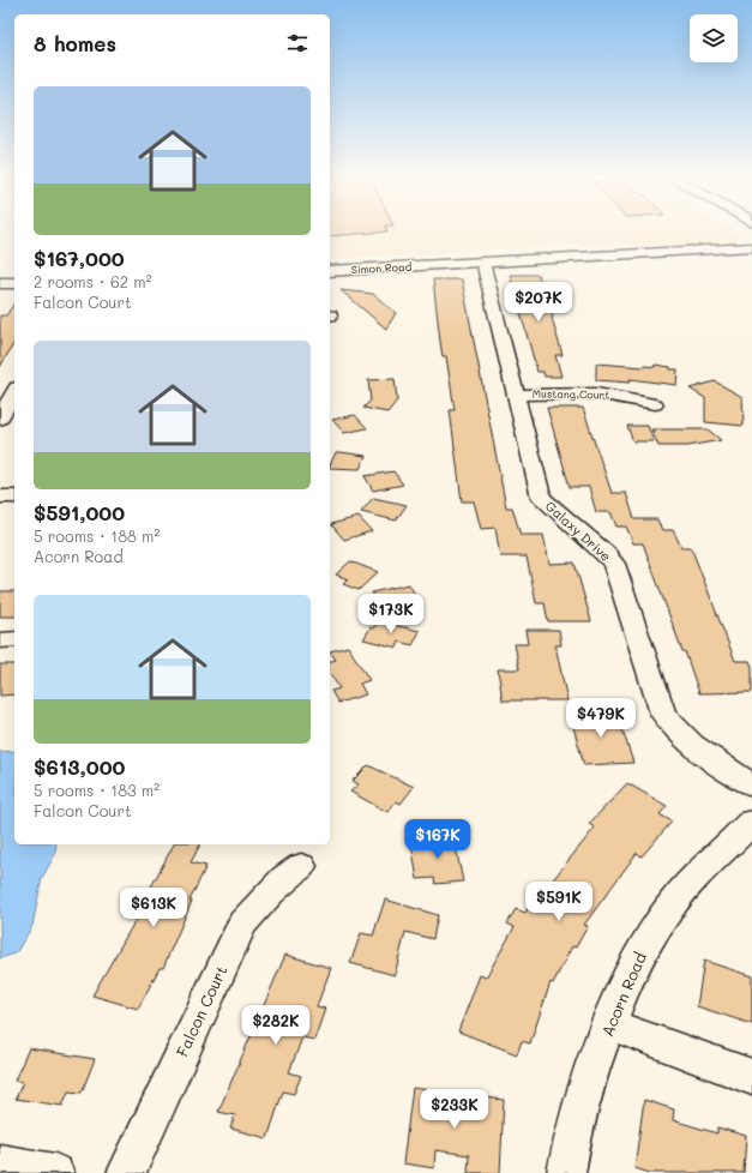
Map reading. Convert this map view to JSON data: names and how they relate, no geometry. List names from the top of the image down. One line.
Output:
{"streets":{"street":["Simon Road","Mustang Court","Galaxy Drive","Acorn Road","Falcon Court"]},"crossings":[["Simon Road","Galaxy Drive"],["Mustang Court","Galaxy Drive"]],"page":{"heading":"8 homes","list":[{"name":"$167,000","note":"2 rooms · 62 m² · Falcon Court"},{"name":"$591,000","note":"5 rooms · 188 m² · Acorn Road"},{"name":"$613,000","note":"5 rooms · 183 m² · Falcon Court"}],"price":["$207K","$173K","$479K","$167K","$591K","$613K","$282K","$233K"]}}
